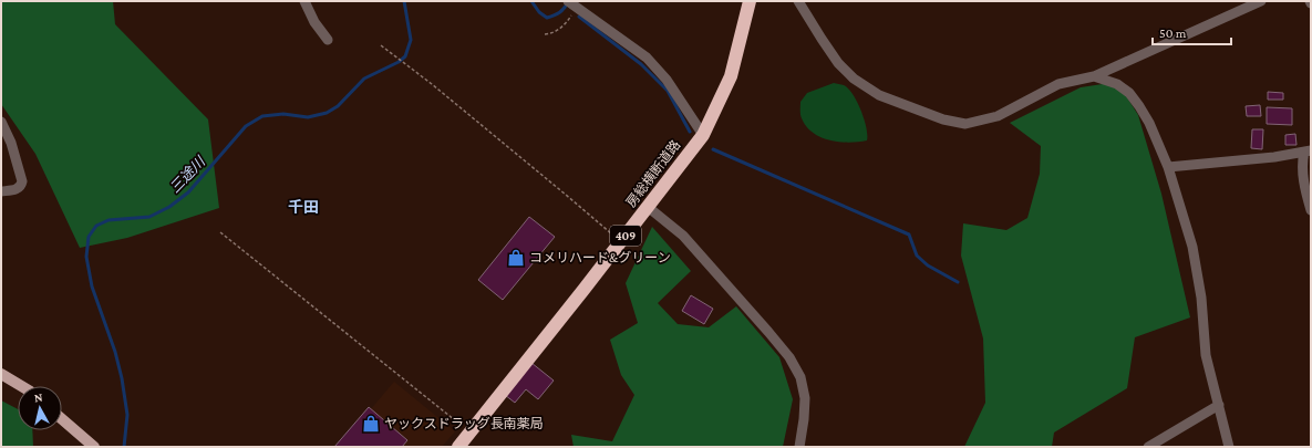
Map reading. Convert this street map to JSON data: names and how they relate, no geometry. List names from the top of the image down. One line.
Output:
{"streets":{"highway":["房総横断道路","409"]},"districts":["千田"],"water":["三途川"],"places":{"shop":["コメリハード&グリーン","ヤックスドラッグ長南薬局"]},"scale_bar":"50 m","north":"top"}
